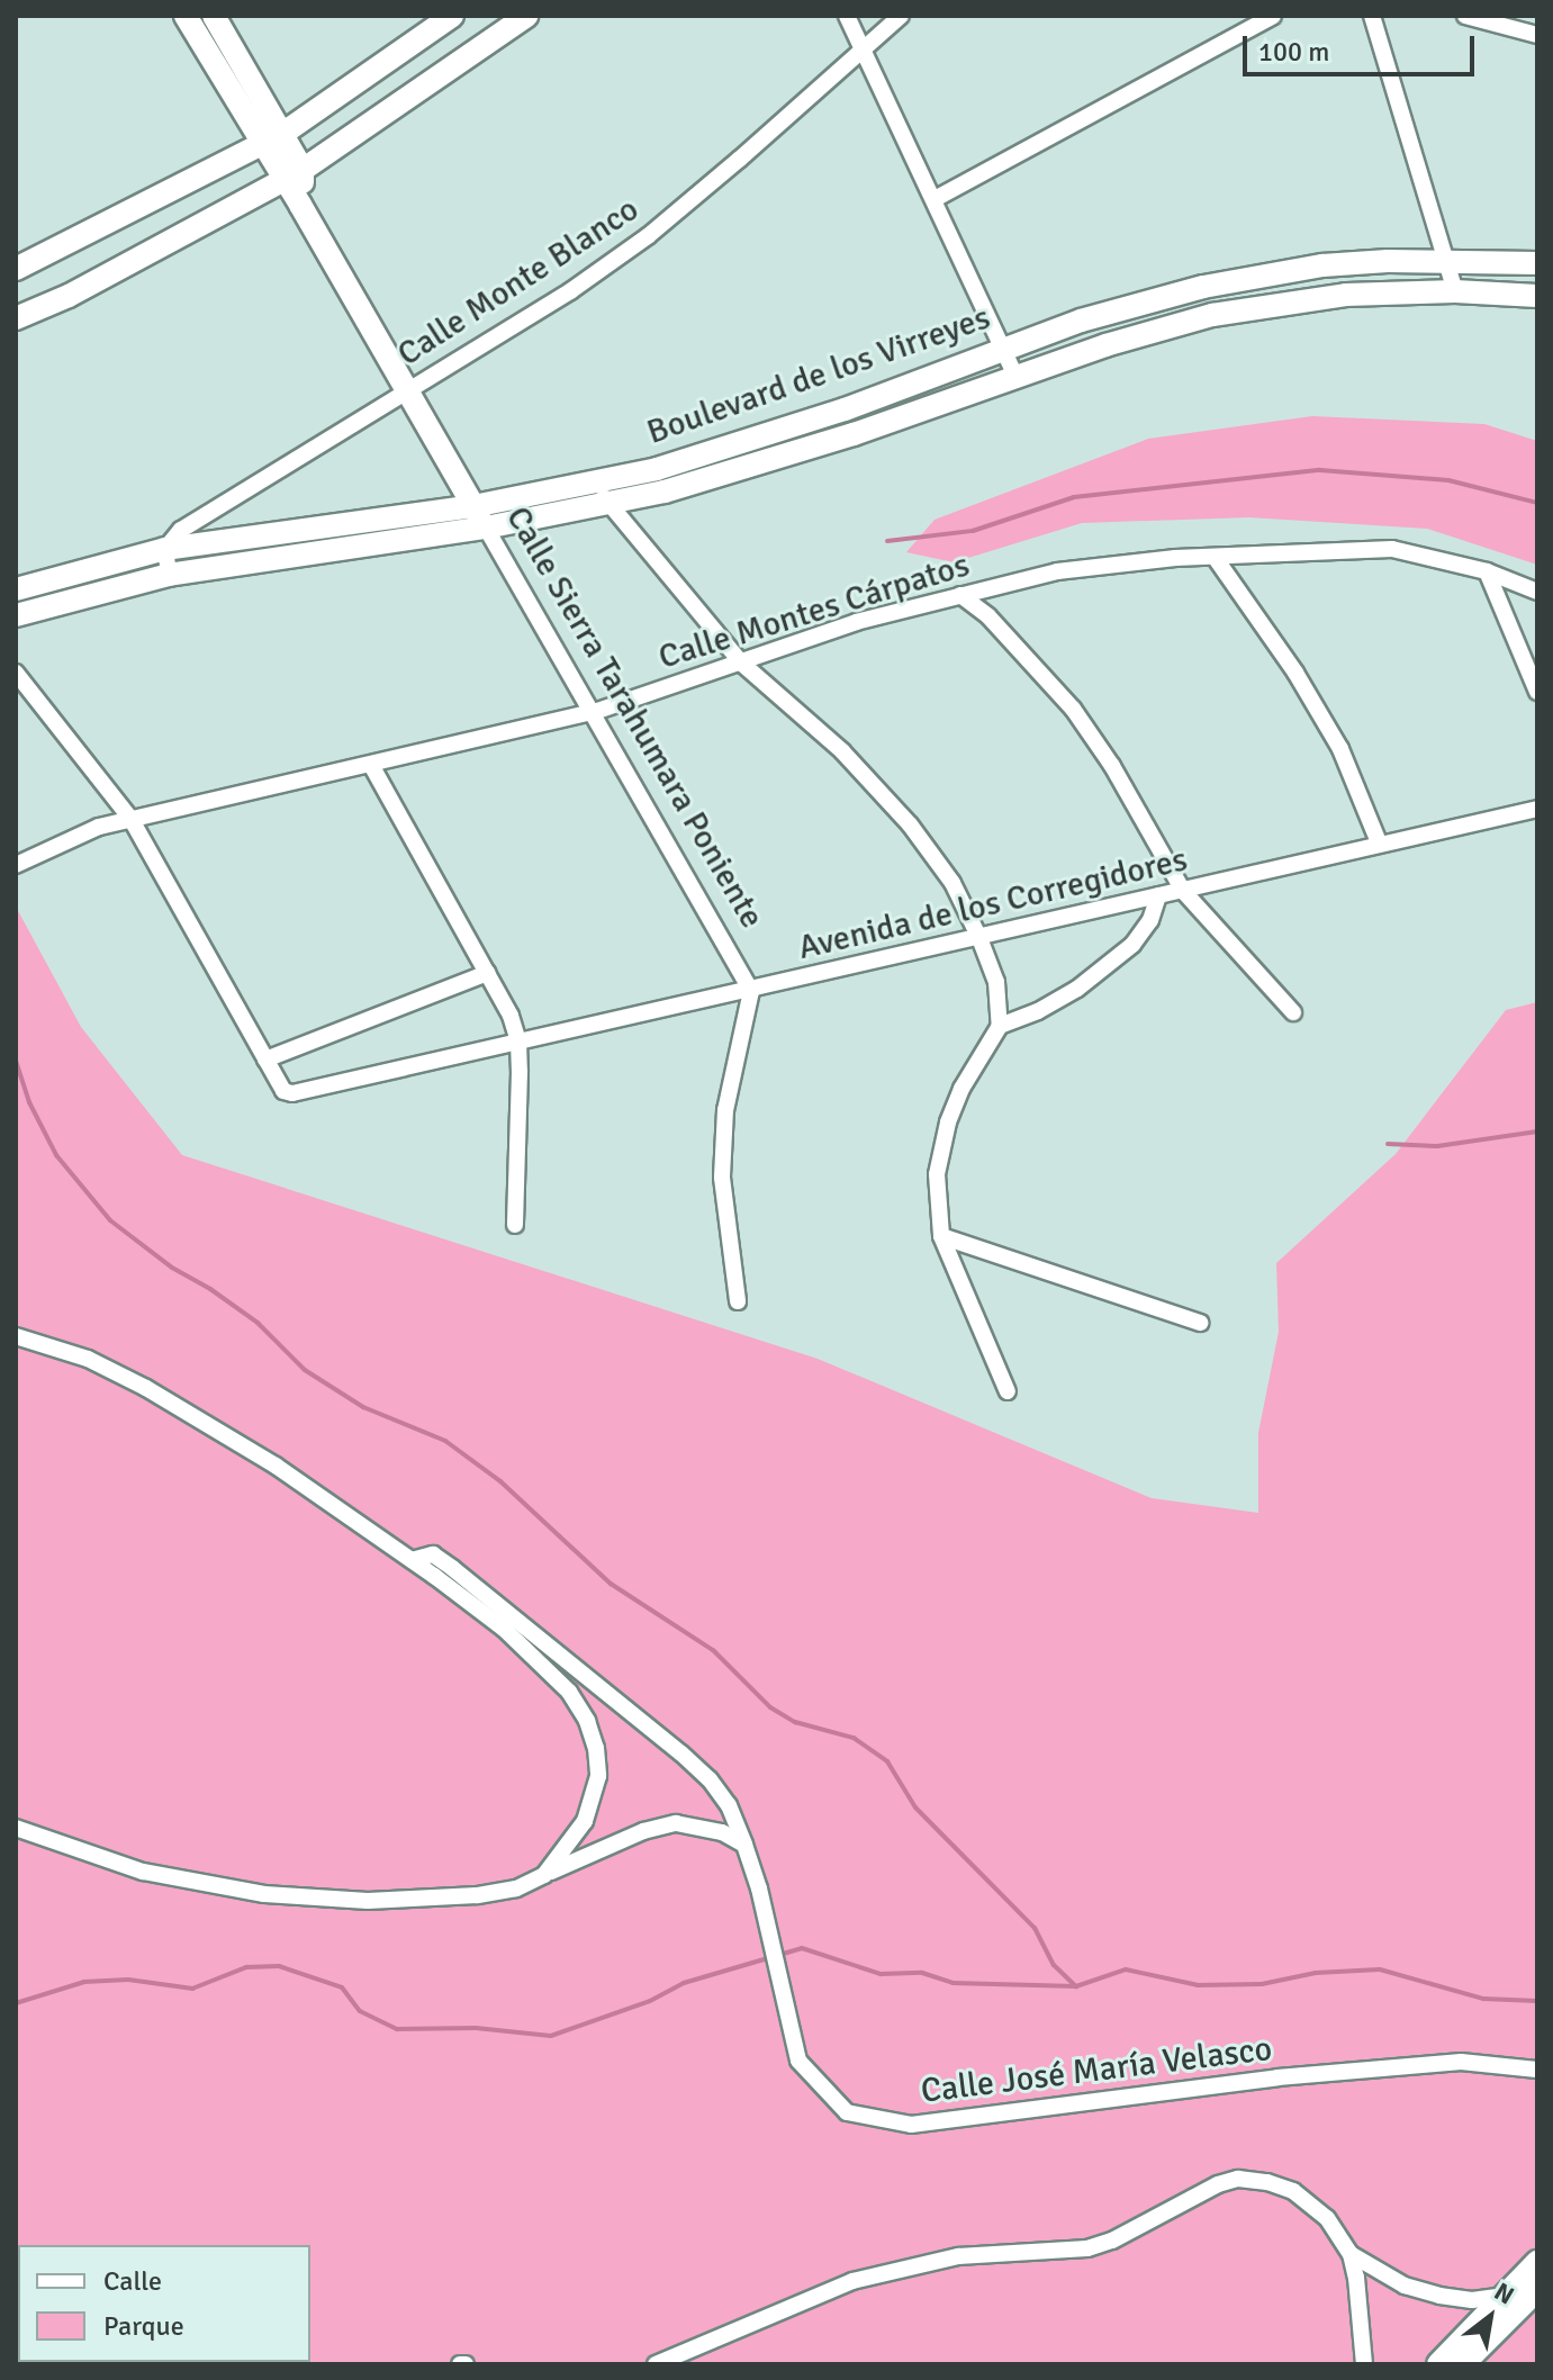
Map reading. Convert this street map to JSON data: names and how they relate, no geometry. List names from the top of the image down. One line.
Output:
{"streets":{"street":["Calle Monte Blanco","Boulevard de los Virreyes","Calle Montes Cárpatos","Calle Sierra Tarahumara Poniente","Avenida de los Corregidores","Calle José María Velasco"]},"crossings":[["Calle Monte Blanco","Boulevard de los Virreyes"],["Calle Monte Blanco","Calle Sierra Tarahumara Poniente"],["Boulevard de los Virreyes","Calle Sierra Tarahumara Poniente"],["Calle Montes Cárpatos","Calle Sierra Tarahumara Poniente"],["Calle Sierra Tarahumara Poniente","Avenida de los Corregidores"]],"legend":["Calle","Parque"],"scale_bar":"100 m","north":"top right"}
